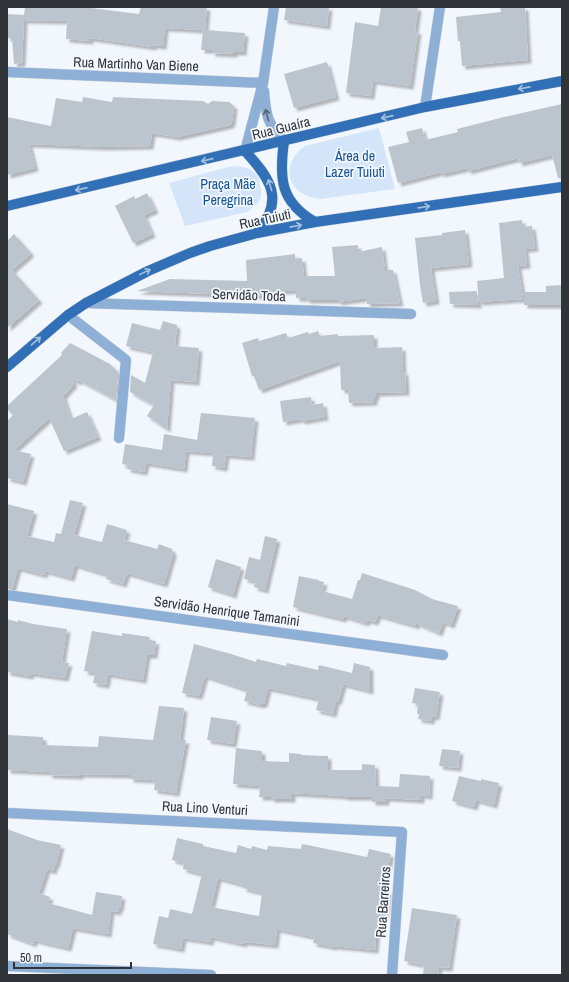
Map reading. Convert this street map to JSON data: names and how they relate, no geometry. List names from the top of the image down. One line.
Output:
{"streets":{"main road":["Rua Guaíra","Rua Tuiuti"],"street":["Rua Martinho Van Biene","Servidão Toda","Servidão Henrique Tamanini","Rua Lino Venturi","Rua Barreiros"]},"crossings":[["Rua Tuiuti","Servidão Toda"],["Rua Lino Venturi","Rua Barreiros"]],"one_way":["Rua Guaíra","Rua Tuiuti"],"parks":["Área de Lazer Tuiuti","Praça Mãe Peregrina"],"scale_bar":"50 m"}
